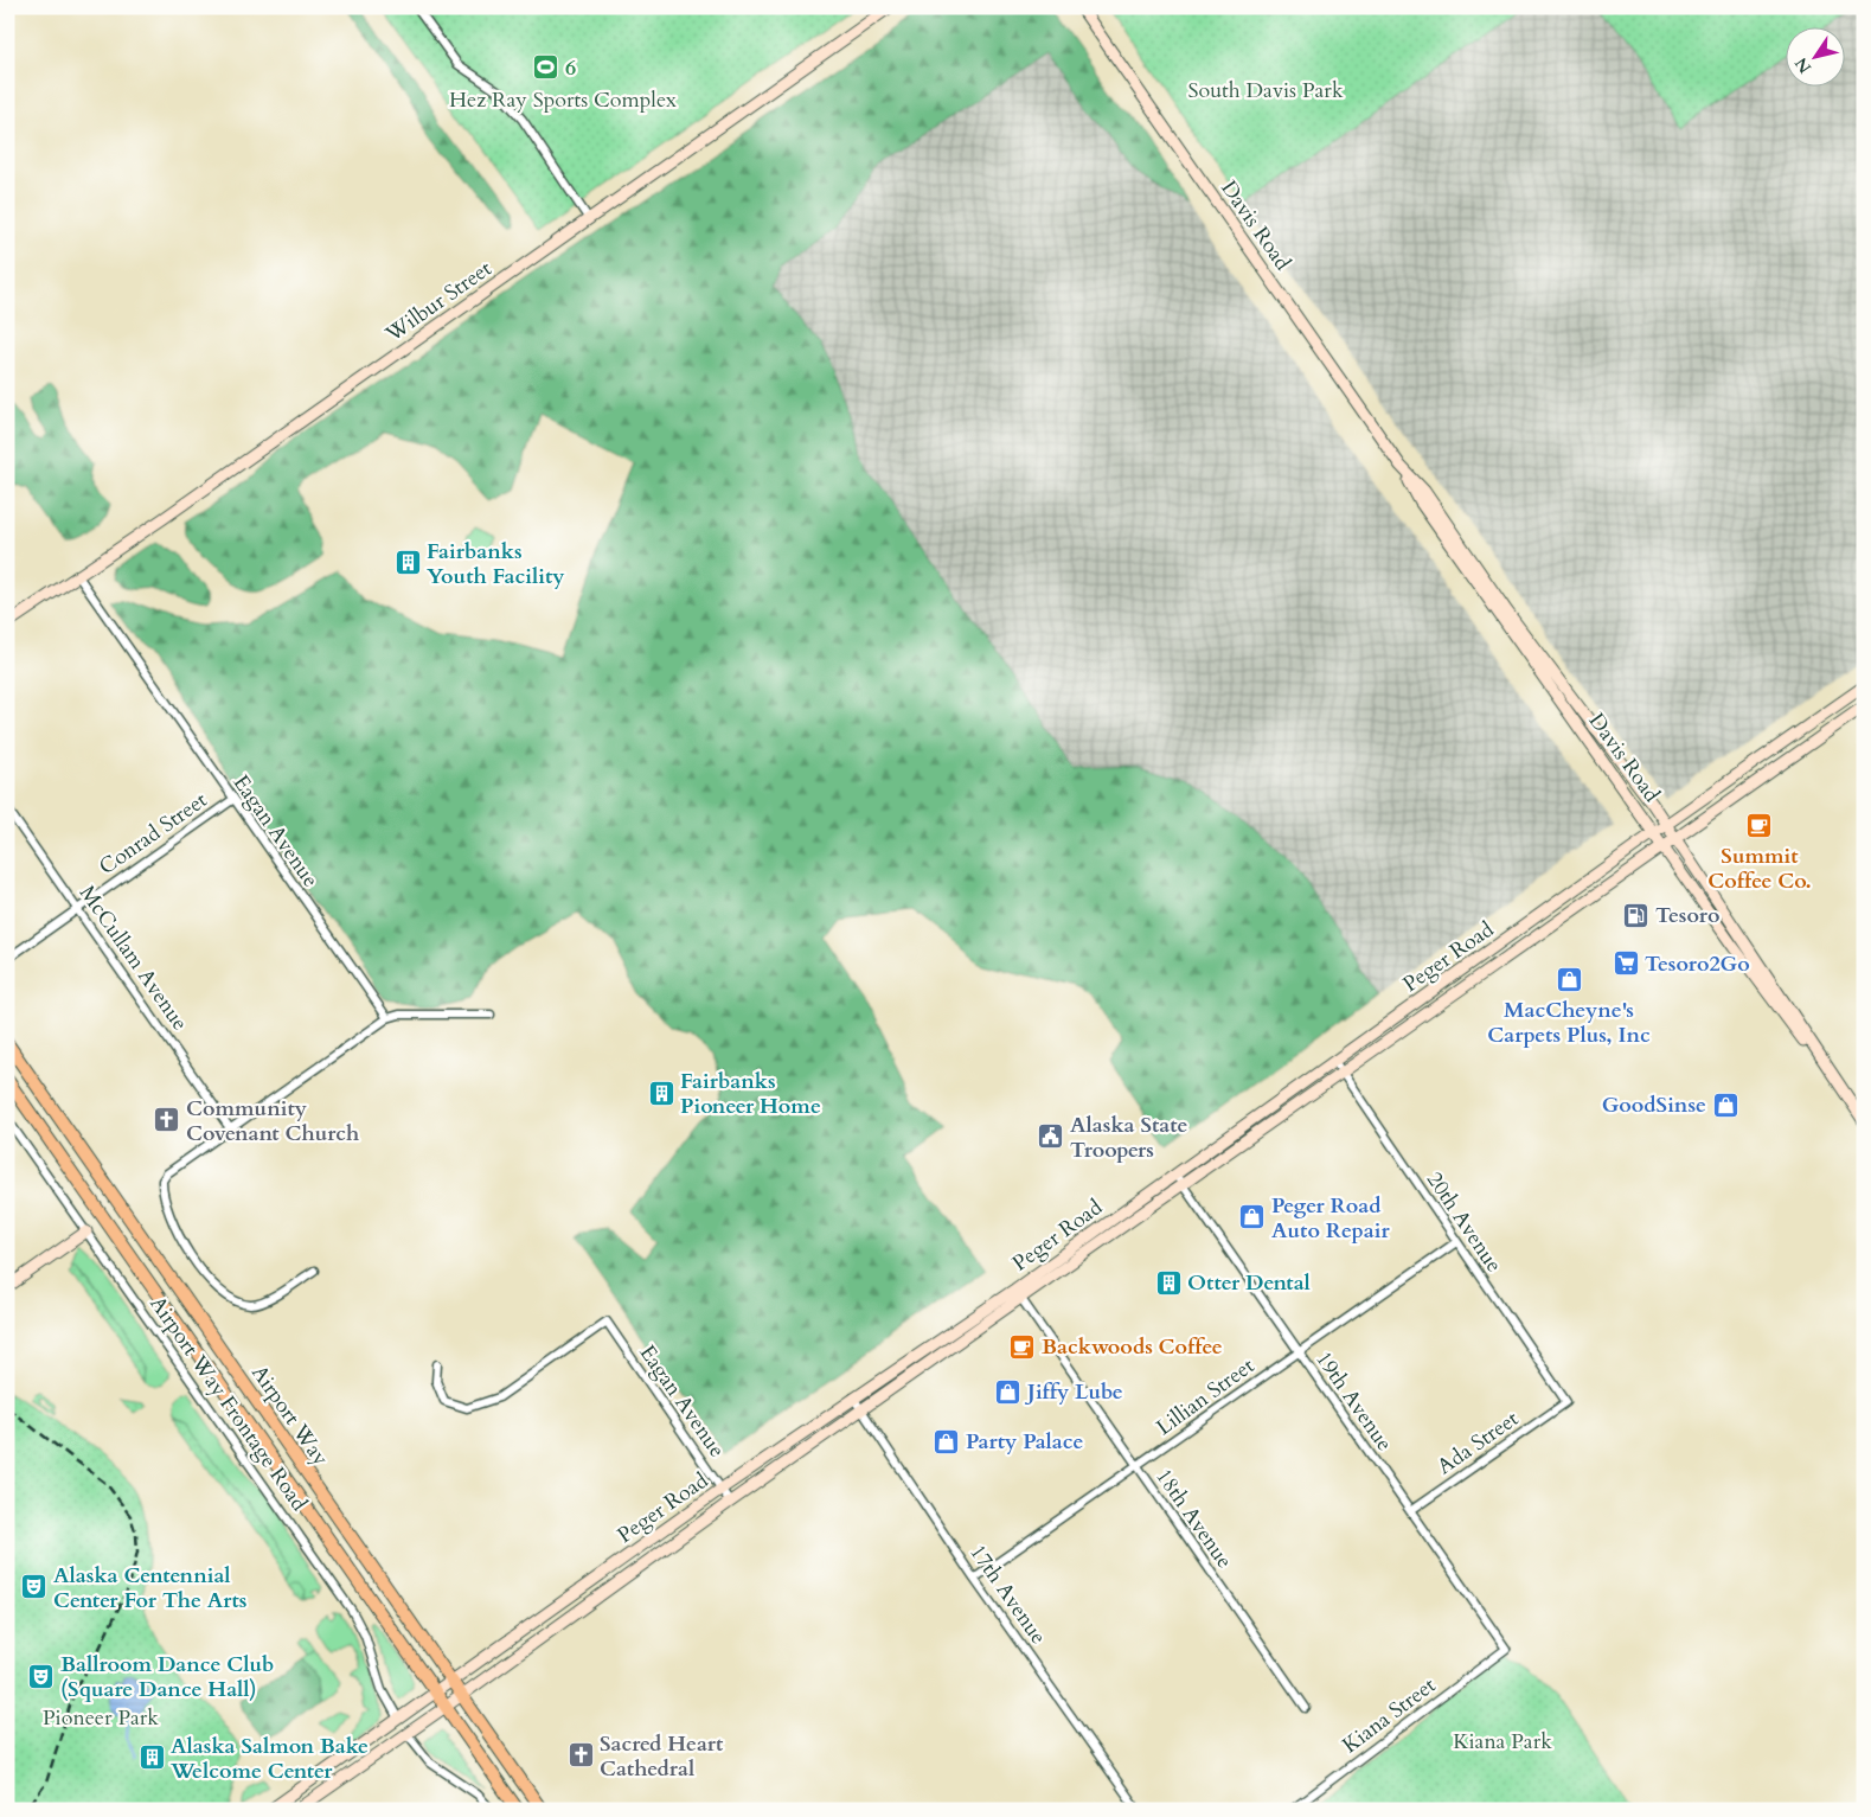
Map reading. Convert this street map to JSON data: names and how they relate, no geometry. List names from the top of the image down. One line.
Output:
{"streets":{"main road":["Davis Road","Wilbur Street","Peger Road","Airport Way"],"street":["Eagan Avenue","Conrad Street","McCullam Avenue","20th Avenue","Lillian Street","19th Avenue","Airport Way Frontage Road","Ada Street","18th Avenue","17th Avenue","Kiana Street"]},"crossings":[["Davis Road","Peger Road"],["Wilbur Street","Eagan Avenue"],["Eagan Avenue","Conrad Street"],["Eagan Avenue","Peger Road"],["Conrad Street","McCullam Avenue"],["Peger Road","20th Avenue"],["Peger Road","19th Avenue"],["Peger Road","Airport Way Frontage Road"],["Peger Road","Airport Way"],["Peger Road","18th Avenue"],["Peger Road","17th Avenue"],["20th Avenue","Lillian Street"],["20th Avenue","Ada Street"],["Lillian Street","19th Avenue"],["Lillian Street","18th Avenue"],["Lillian Street","17th Avenue"],["19th Avenue","Ada Street"],["19th Avenue","Kiana Street"]],"parks":["South Davis Park","Hez Ray Sports Complex","Pioneer Park","Kiana Park"],"places":{"sports":["6"],"building":["Fairbanks Youth Facility","Fairbanks Pioneer Home","Otter Dental","Alaska Salmon Bake Welcome Center"],"cafe":["Summit Coffee Co.","Backwoods Coffee"],"fuel station":["Tesoro"],"supermarket":["Tesoro2Go"],"shop":["MacCheyne's Carpets Plus, Inc","GoodSinse","Peger Road Auto Repair","Jiffy Lube","Party Palace"],"church":["Community Covenant Church","Sacred Heart Cathedral"],"public building":["Alaska State Troopers"],"theatre":["Alaska Centennial Center For The Arts","Ballroom Dance Club (Square Dance Hall)"]},"north":"bottom left"}
